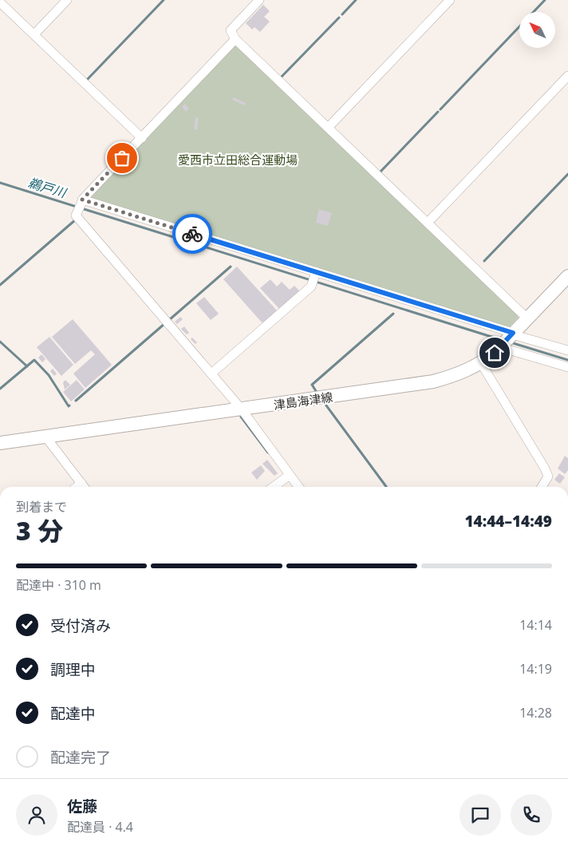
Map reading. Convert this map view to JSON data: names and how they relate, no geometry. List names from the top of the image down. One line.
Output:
{"streets":{"main road":["津島海津線"]},"water":["鵜戸川"],"parks":["愛西市立田総合運動場"],"north":"top left","page":{"heading":["3 分","到着まで","14:44–14:49"],"panel":["佐藤","配達員 · 4.4"],"bar":"配達中 · 310 m","list":[["受付済み","14:14"],["調理中","14:19"],["配達中","14:28"],"配達完了"]}}
